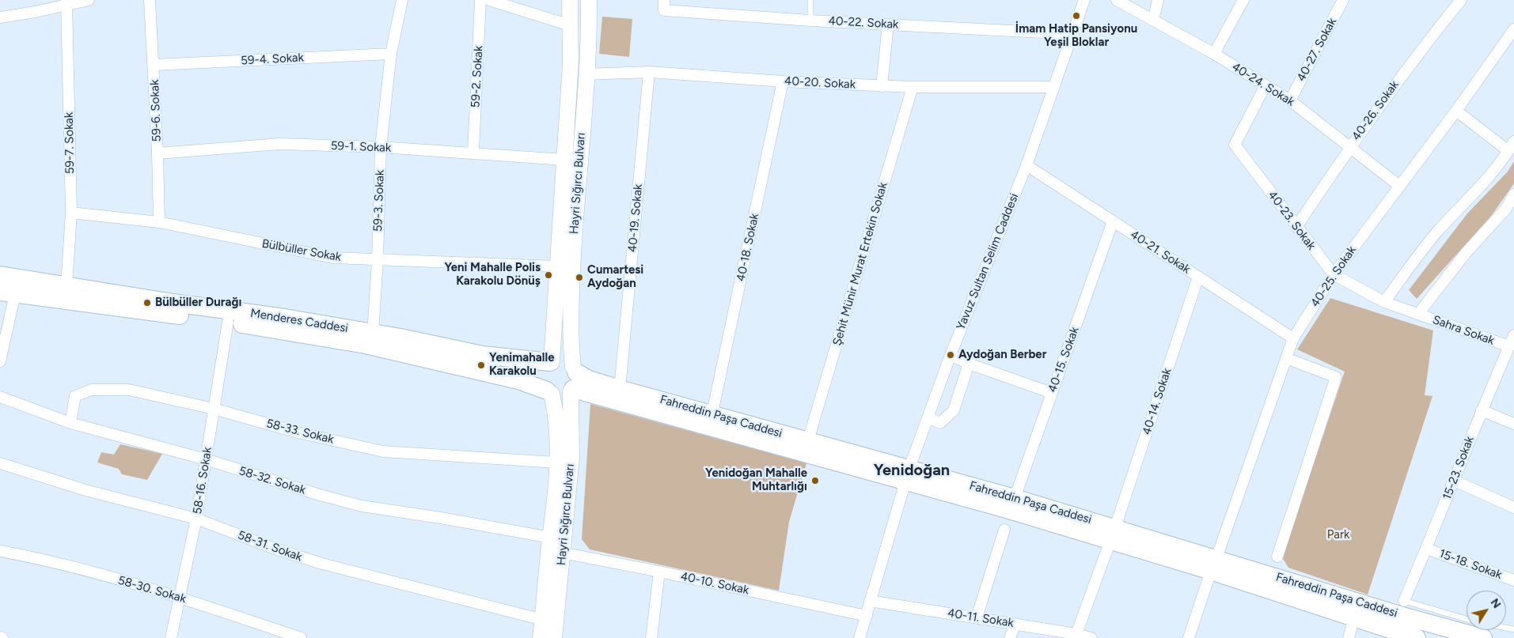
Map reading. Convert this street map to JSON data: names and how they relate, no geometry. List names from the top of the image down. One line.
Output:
{"streets":{"main road":["Menderes Caddesi","Fahreddin Paşa Caddesi"],"street":["40-22. Sokak","40-27. Sokak","59-4. Sokak","59-2. Sokak","40-20. Sokak","40-24. Sokak","59-6. Sokak","40-26. Sokak","59-7. Sokak","59-1. Sokak","Hayri Sığırcı Bulvarı","59-3. Sokak","40-19. Sokak","40-23. Sokak","40-18. Sokak","Bülbüller Sokak","40-21. Sokak","Yavuz Sultan Selim Caddesi","Şehit Münir Murat Ertekin Sokak","40-25. Sokak","Sahra Sokak","40-15. Sokak","40-14. Sokak","58-33. Sokak","15-23. Sokak","58-16. Sokak","58-32. Sokak","58-31. Sokak","15-18. Sokak","40-10. Sokak","58-30. Sokak","40-11. Sokak"]},"crossings":[["40-22. Sokak","Yavuz Sultan Selim Caddesi"],["40-27. Sokak","40-24. Sokak"],["59-4. Sokak","59-6. Sokak"],["59-4. Sokak","59-3. Sokak"],["59-2. Sokak","59-1. Sokak"],["40-20. Sokak","Hayri Sığırcı Bulvarı"],["40-20. Sokak","40-19. Sokak"],["40-20. Sokak","40-18. Sokak"],["40-20. Sokak","Yavuz Sultan Selim Caddesi"],["40-20. Sokak","Şehit Münir Murat Ertekin Sokak"],["40-24. Sokak","40-26. Sokak"],["40-24. Sokak","40-23. Sokak"],["40-24. Sokak","40-25. Sokak"],["59-6. Sokak","59-1. Sokak"],["59-6. Sokak","Bülbüller Sokak"],["40-26. Sokak","40-23. Sokak"],["59-7. Sokak","Bülbüller Sokak"],["59-7. Sokak","Menderes Caddesi"],["59-1. Sokak","Hayri Sığırcı Bulvarı"],["59-1. Sokak","59-3. Sokak"],["Hayri Sığırcı Bulvarı","Bülbüller Sokak"],["Hayri Sığırcı Bulvarı","Menderes Caddesi"],["Hayri Sığırcı Bulvarı","Fahreddin Paşa Caddesi"],["Hayri Sığırcı Bulvarı","58-33. Sokak"],["Hayri Sığırcı Bulvarı","58-32. Sokak"],["Hayri Sığırcı Bulvarı","58-31. Sokak"],["Hayri Sığırcı Bulvarı","40-10. Sokak"],["59-3. Sokak","Bülbüller Sokak"],["59-3. Sokak","Menderes Caddesi"],["40-19. Sokak","Fahreddin Paşa Caddesi"],["40-23. Sokak","40-25. Sokak"],["40-23. Sokak","Sahra Sokak"],["40-18. Sokak","Fahreddin Paşa Caddesi"],["40-21. Sokak","Yavuz Sultan Selim Caddesi"],["40-21. Sokak","40-25. Sokak"],["40-21. Sokak","40-15. Sokak"],["40-21. Sokak","40-14. Sokak"],["Yavuz Sultan Selim Caddesi","Fahreddin Paşa Caddesi"],["Yavuz Sultan Selim Caddesi","40-10. Sokak"],["Yavuz Sultan Selim Caddesi","40-11. Sokak"],["Şehit Münir Murat Ertekin Sokak","Fahreddin Paşa Caddesi"],["40-25. Sokak","Fahreddin Paşa Caddesi"],["Menderes Caddesi","Fahreddin Paşa Caddesi"],["Menderes Caddesi","58-16. Sokak"],["Sahra Sokak","15-23. Sokak"],["40-15. Sokak","Fahreddin Paşa Caddesi"],["40-14. Sokak","Fahreddin Paşa Caddesi"],["40-14. Sokak","40-11. Sokak"],["58-33. Sokak","58-16. Sokak"],["58-33. Sokak","58-32. Sokak"],["15-23. Sokak","15-18. Sokak"],["58-16. Sokak","58-32. Sokak"],["58-16. Sokak","58-31. Sokak"],["58-16. Sokak","58-30. Sokak"]],"districts":["Yenidoğan"],"parks":["Park"],"places":["İmam Hatip Pansiyonu Yeşil Bloklar","Yeni Mahalle Polis Karakolu Dönüş","Cumartesi Aydoğan","Bülbüller Durağı","Aydoğan Berber","Yenimahalle Karakolu","Yenidoğan Mahalle Muhtarlığı"],"north":"top right"}
